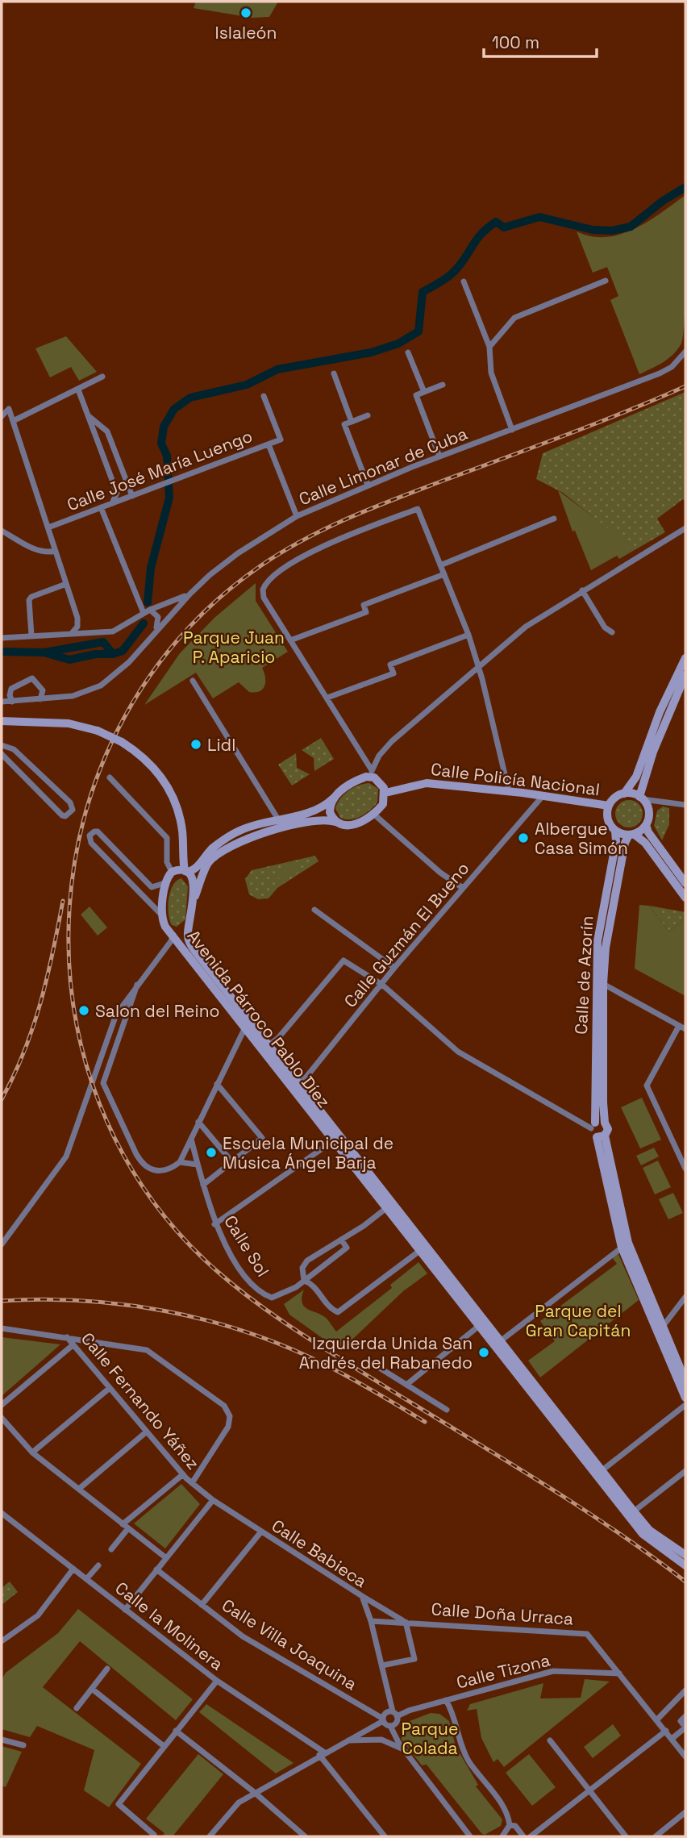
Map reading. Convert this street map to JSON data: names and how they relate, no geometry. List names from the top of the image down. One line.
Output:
{"streets":{"main road":["Calle Policía Nacional","Calle de Azorín","Avenida Párroco Pablo Díez"],"street":["Calle Limonar de Cuba","Calle José María Luengo","Calle Guzmán El Bueno","Calle Sol","Calle Fernando Yáñez","Calle Babieca","Calle Doña Urraca","Calle la Molinera","Calle Villa Joaquina","Calle Tizona"]},"crossings":[["Calle Policía Nacional","Calle Guzmán El Bueno"],["Calle Policía Nacional","Calle de Azorín"],["Calle Guzmán El Bueno","Avenida Párroco Pablo Díez"],["Calle Fernando Yáñez","Calle Babieca"],["Calle Babieca","Calle Doña Urraca"],["Calle Babieca","Calle Tizona"],["Calle Doña Urraca","Calle Tizona"],["Calle Villa Joaquina","Calle Tizona"]],"parks":["Parque Juan P. Aparicio","Parque del Gran Capitán","Parque Colada"],"places":["Islaleón","Lidl","Albergue Casa Simón","Salon del Reino","Escuela Municipal de Música Ángel Barja","Izquierda Unida San Andrés del Rabanedo"],"scale_bar":"100 m"}
